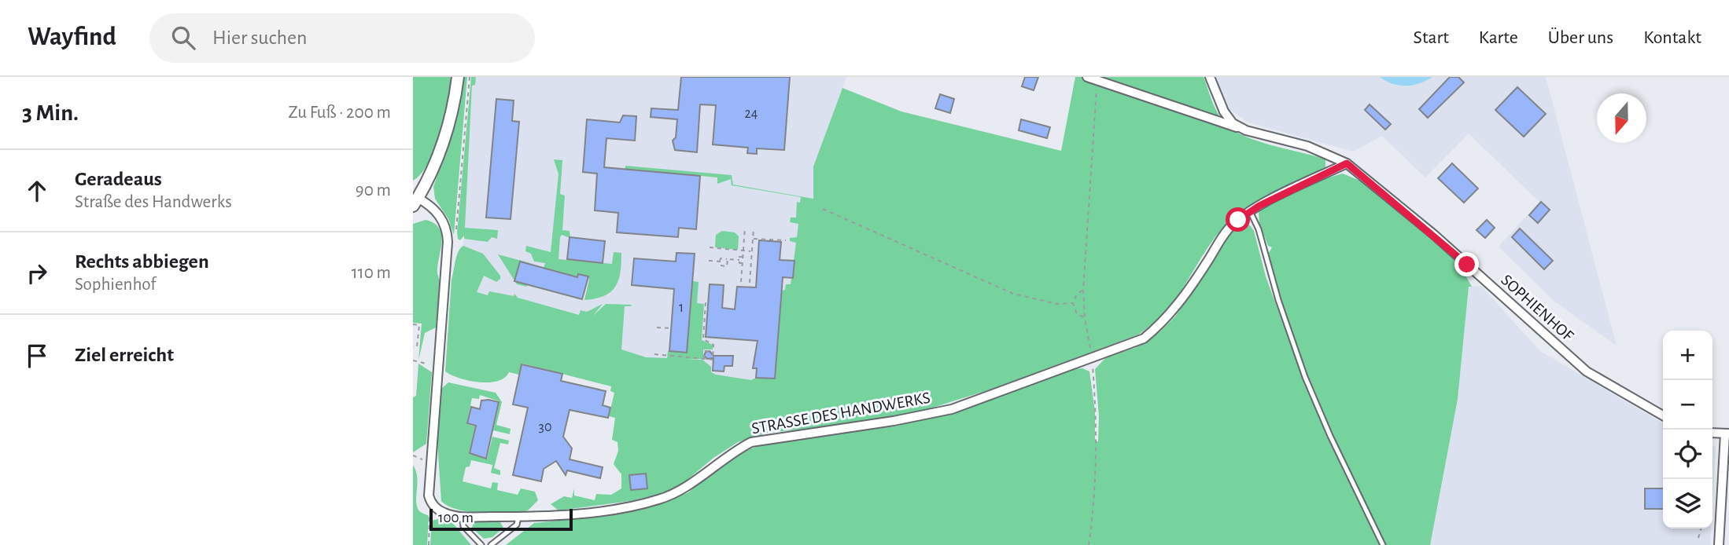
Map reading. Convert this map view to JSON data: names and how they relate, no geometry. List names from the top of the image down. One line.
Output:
{"streets":{"street":["SOPHIENHOF","STRASSE DES HANDWERKS"]},"crossings":[["SOPHIENHOF","STRASSE DES HANDWERKS"]],"house_numbers":["24","1","30"],"scale_bar":"100 m","north":"bottom","page":{"header":"Wayfind","search":"Hier suchen","nav":["Start","Karte","Über uns","Kontakt"],"heading":["3 Min.","Zu Fuß · 200 m"],"list":[["Geradeaus","Straße des Handwerks","90 m"],["Rechts abbiegen","Sophienhof","110 m"],"Ziel erreicht"],"map_buttons":["+","−"],"scale":"100 m"}}
